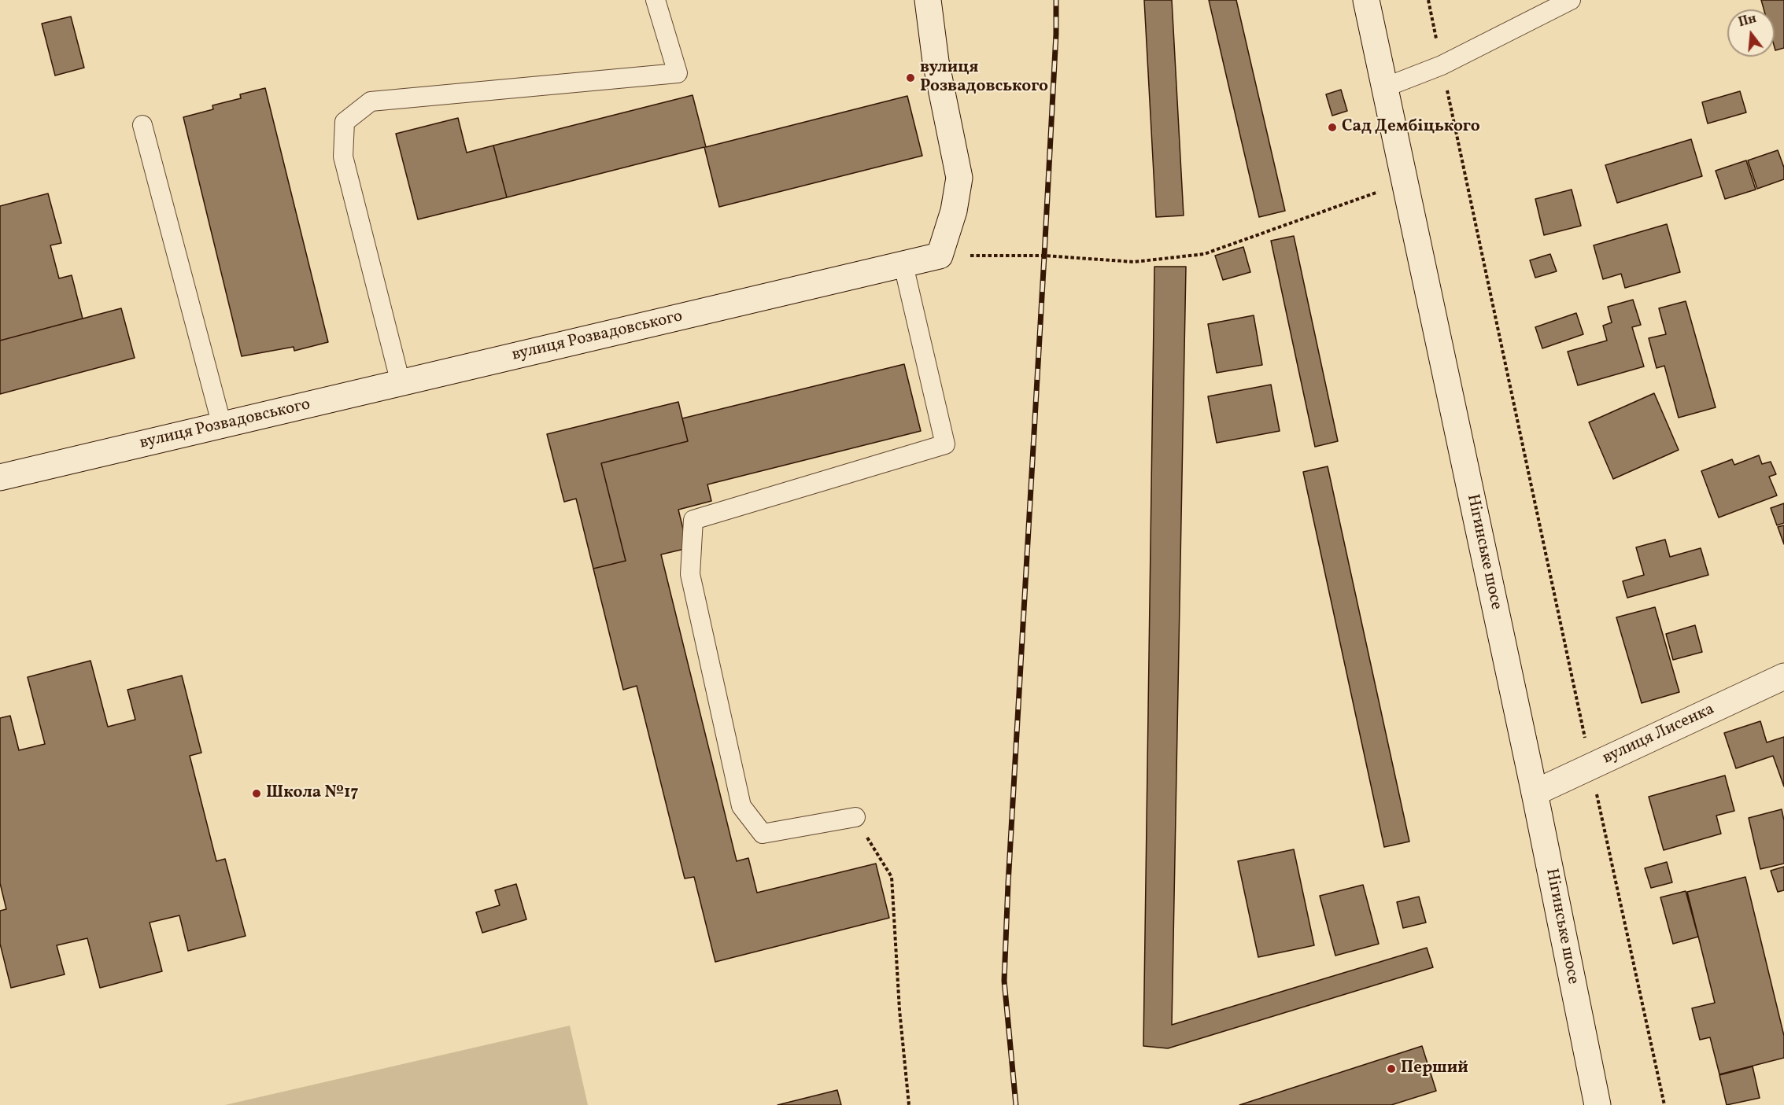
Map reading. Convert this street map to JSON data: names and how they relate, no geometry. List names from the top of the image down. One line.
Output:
{"streets":{"street":["вулиця Розвадовського","Нігинське шосе","вулиця Лисенка"]},"crossings":[["Нігинське шосе","вулиця Лисенка"]],"places":["вулиця Розвадовського","Сад Дембіцького","Школа №17","Перший"],"north":"top"}
